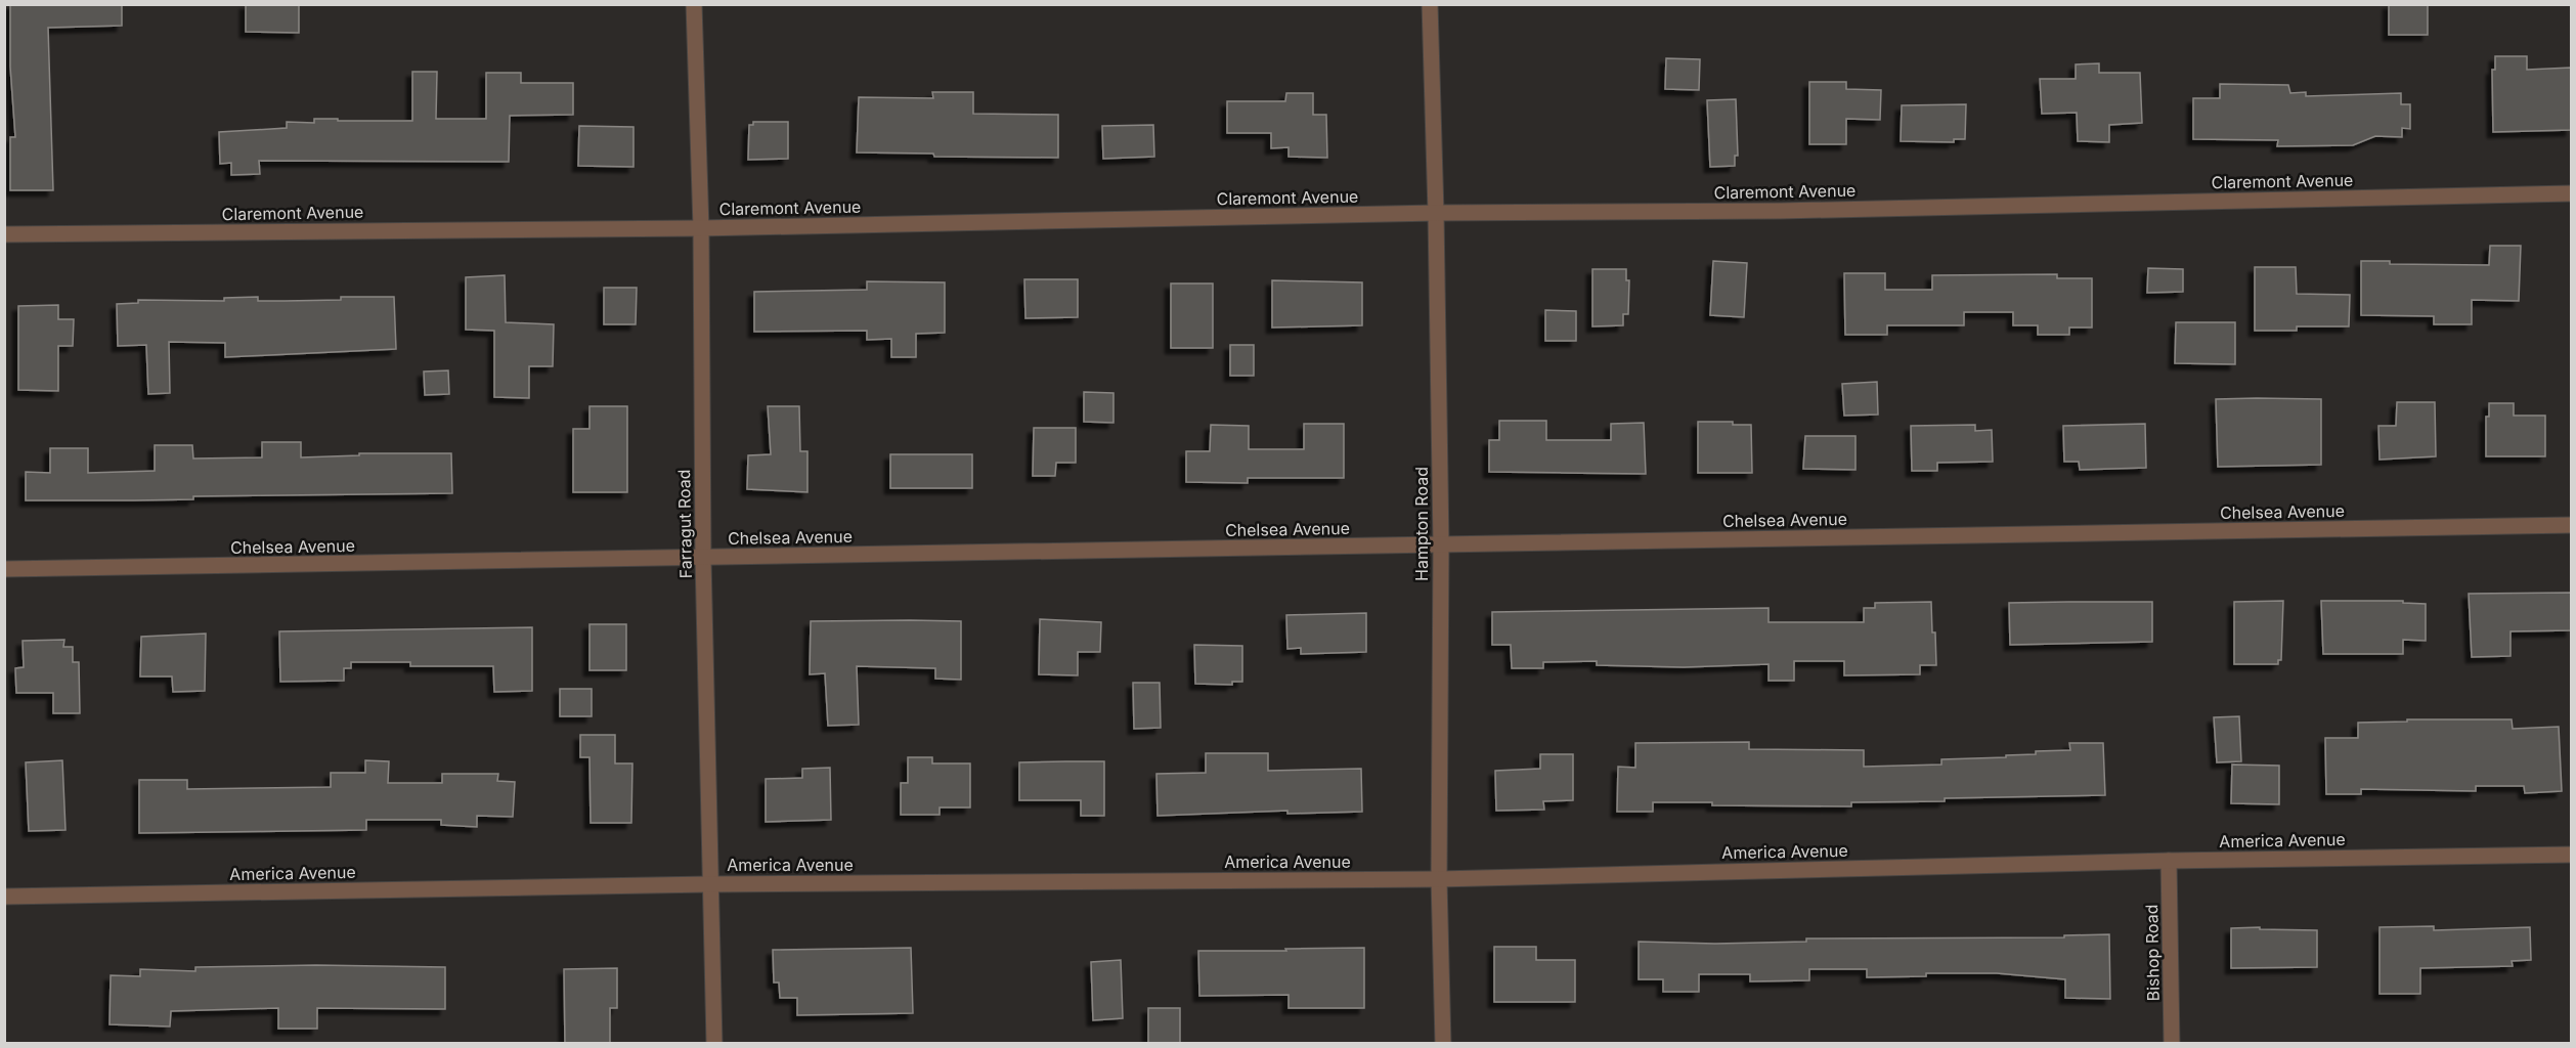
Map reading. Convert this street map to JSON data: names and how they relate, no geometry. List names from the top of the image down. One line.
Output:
{"streets":{"street":["Claremont Avenue","Chelsea Avenue","Farragut Road","Hampton Road","America Avenue","Bishop Road"]},"crossings":[["Claremont Avenue","Farragut Road"],["Claremont Avenue","Hampton Road"],["Chelsea Avenue","Farragut Road"],["Chelsea Avenue","Hampton Road"],["Farragut Road","America Avenue"],["Hampton Road","America Avenue"],["America Avenue","Bishop Road"]]}
